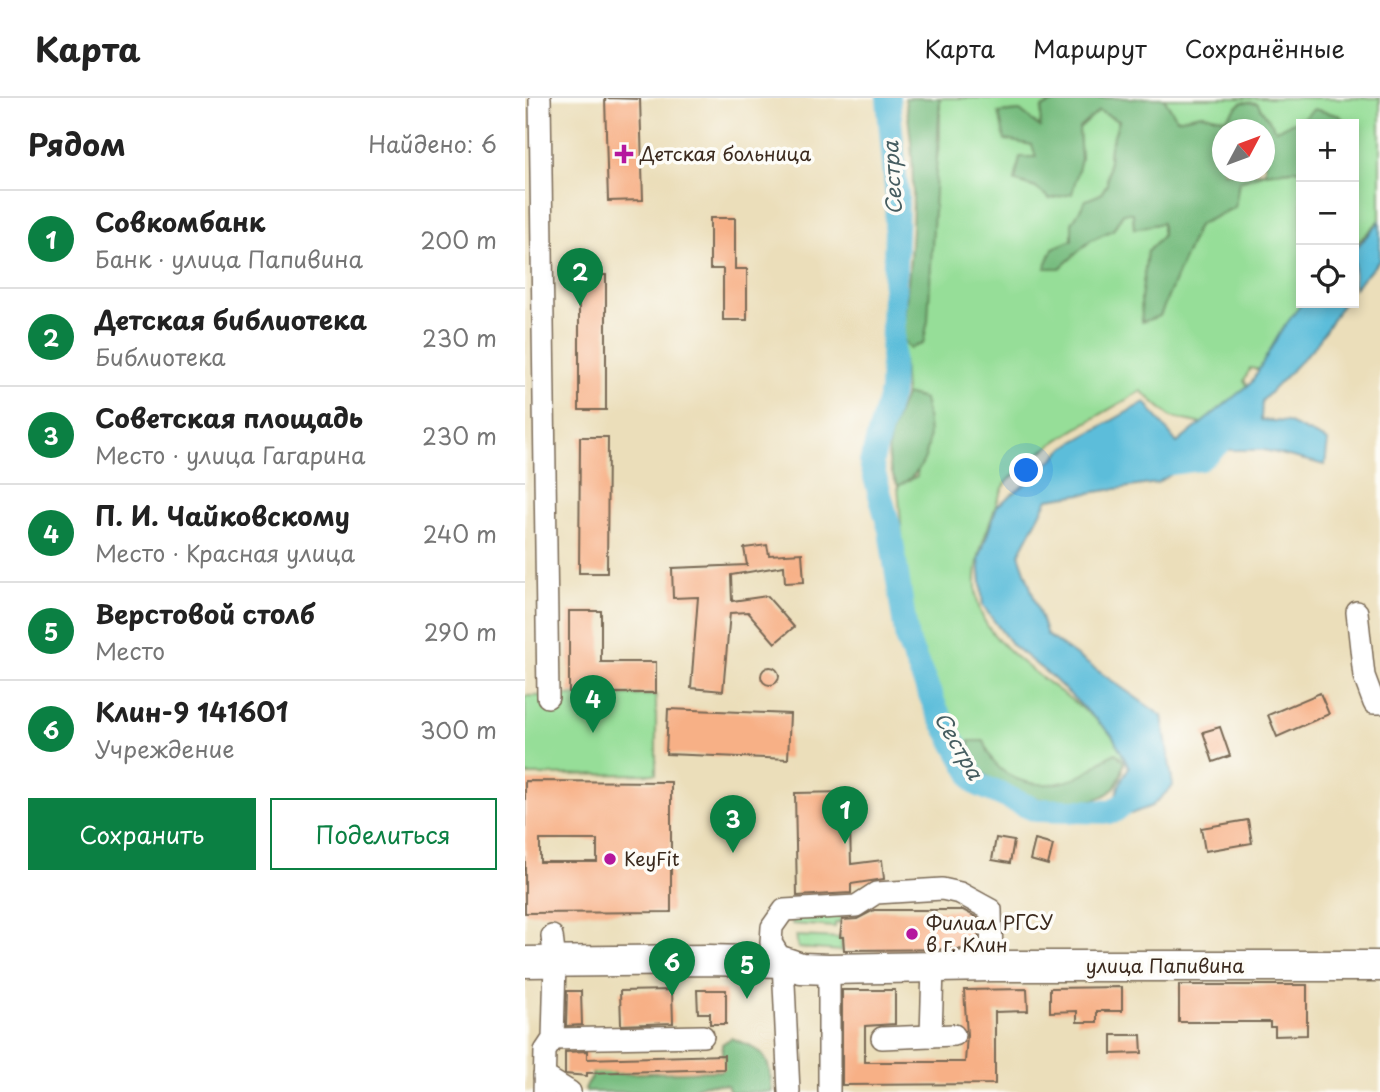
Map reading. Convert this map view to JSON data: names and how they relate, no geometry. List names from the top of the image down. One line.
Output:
{"streets":{"highway":["улица Папивина"]},"water":["Сестра"],"places":{"health":["Детская больница"],"other":["KeyFit","Филиал РГСУ в г. Клин"]},"north":"top right","page":{"header":"Карта","nav":["Карта","Маршрут","Сохранённые"],"heading":["Рядом","Найдено: 6"],"map_buttons":["+","−"],"list":[{"mark":"1","name":"Совкомбанк","note":"Банк · улица Папивина","value":"200 m"},{"mark":"2","name":"Детская библиотека","note":"Библиотека","value":"230 m"},{"mark":"3","name":"Советская площадь","note":"Место · улица Гагарина","value":"230 m"},{"mark":"4","name":"П. И. Чайковскому","note":"Место · Красная улица","value":"240 m"},{"mark":"5","name":"Верстовой столб","note":"Место","value":"290 m"},{"mark":"6","name":"Клин-9 141601","note":"Учреждение","value":"300 m"}],"pins":["2","4","1","3","6","5"],"buttons":["Сохранить","Поделиться"]}}
